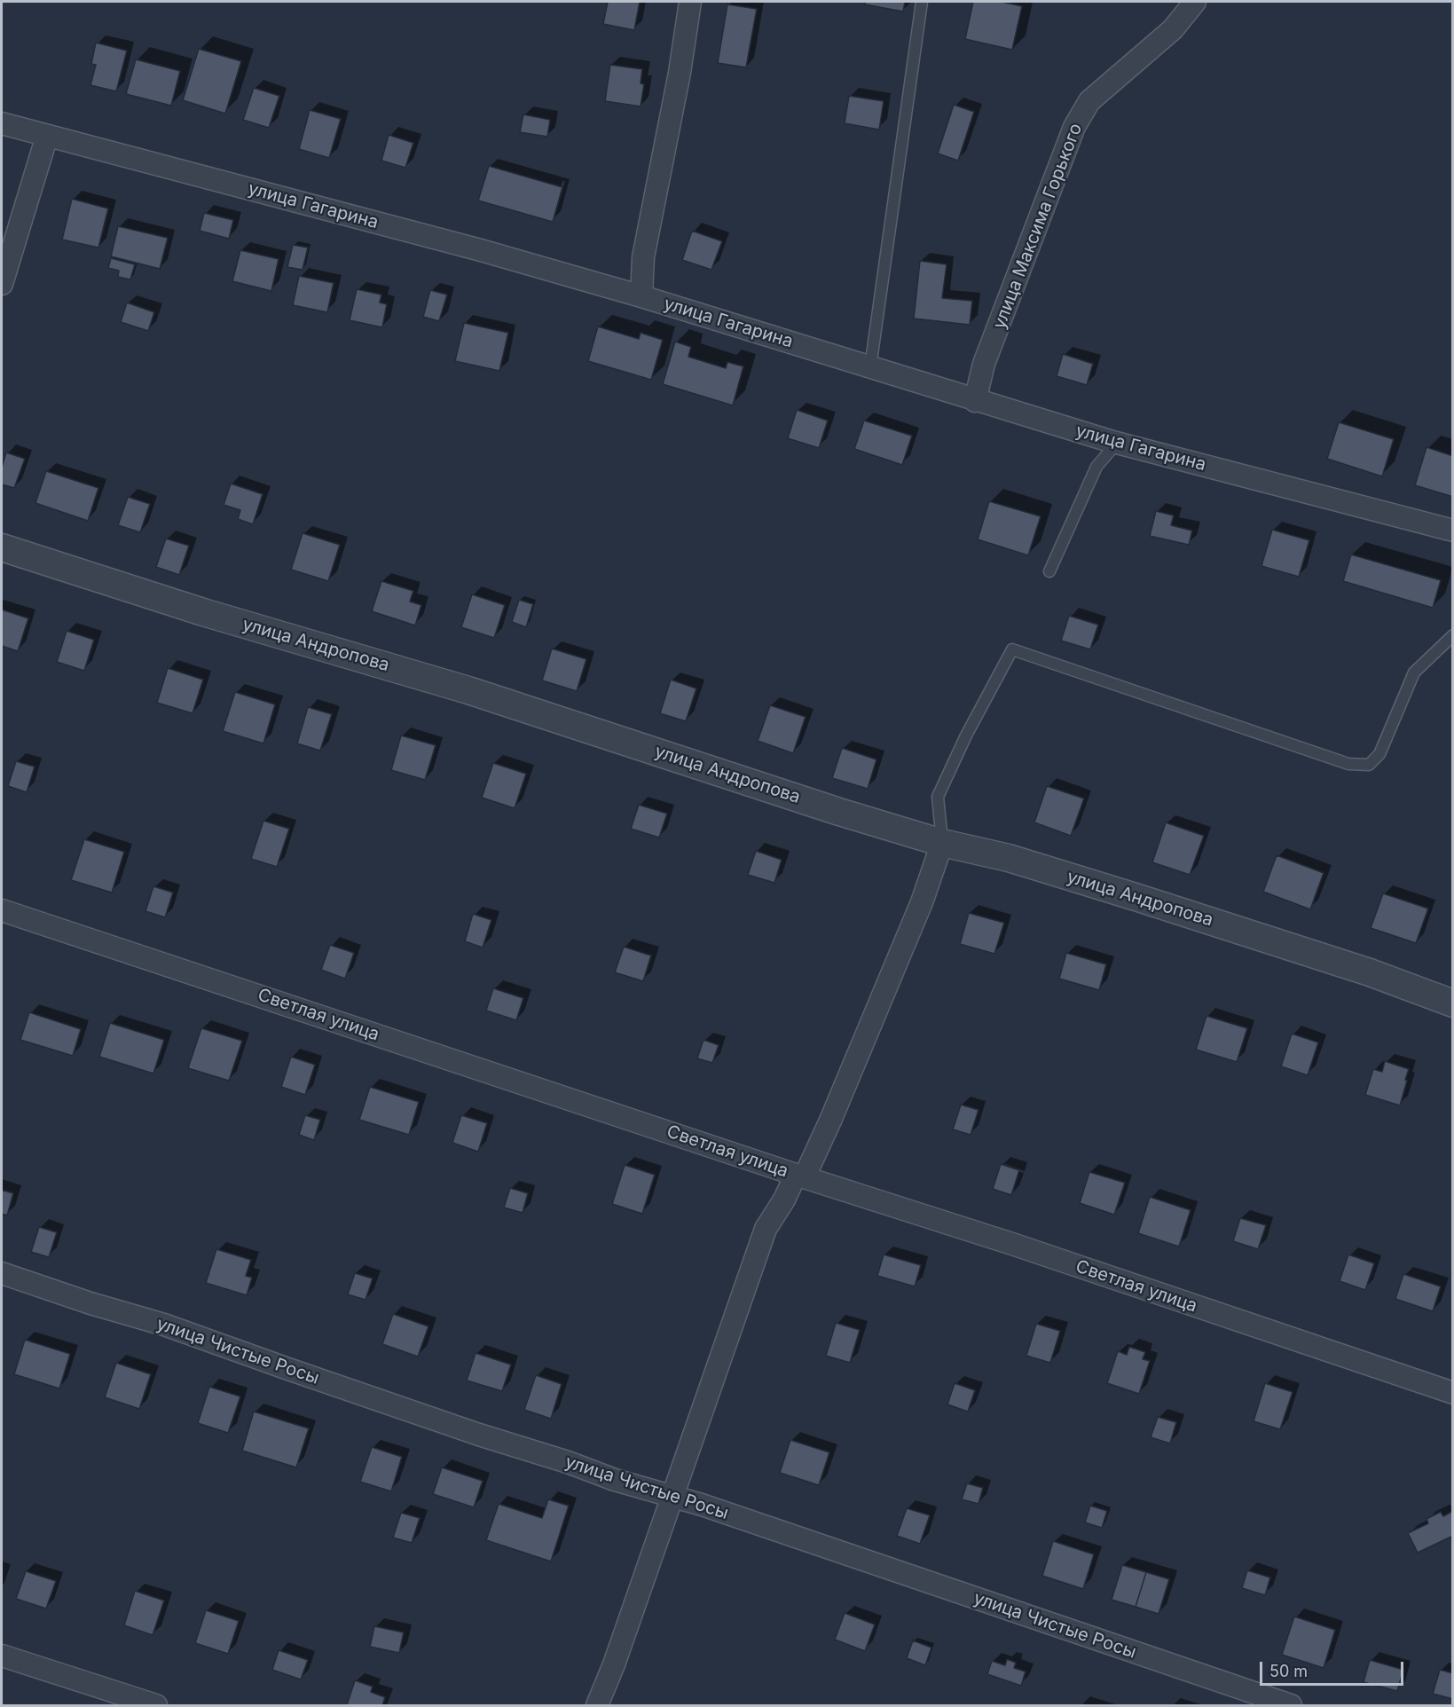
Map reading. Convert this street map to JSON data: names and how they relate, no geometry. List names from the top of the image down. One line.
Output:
{"streets":{"street":["улица Гагарина","улица Максима Горького","улица Андропова","Светлая улица","улица Чистые Росы"]},"crossings":[["улица Гагарина","улица Максима Горького"]],"scale_bar":"50 m"}
